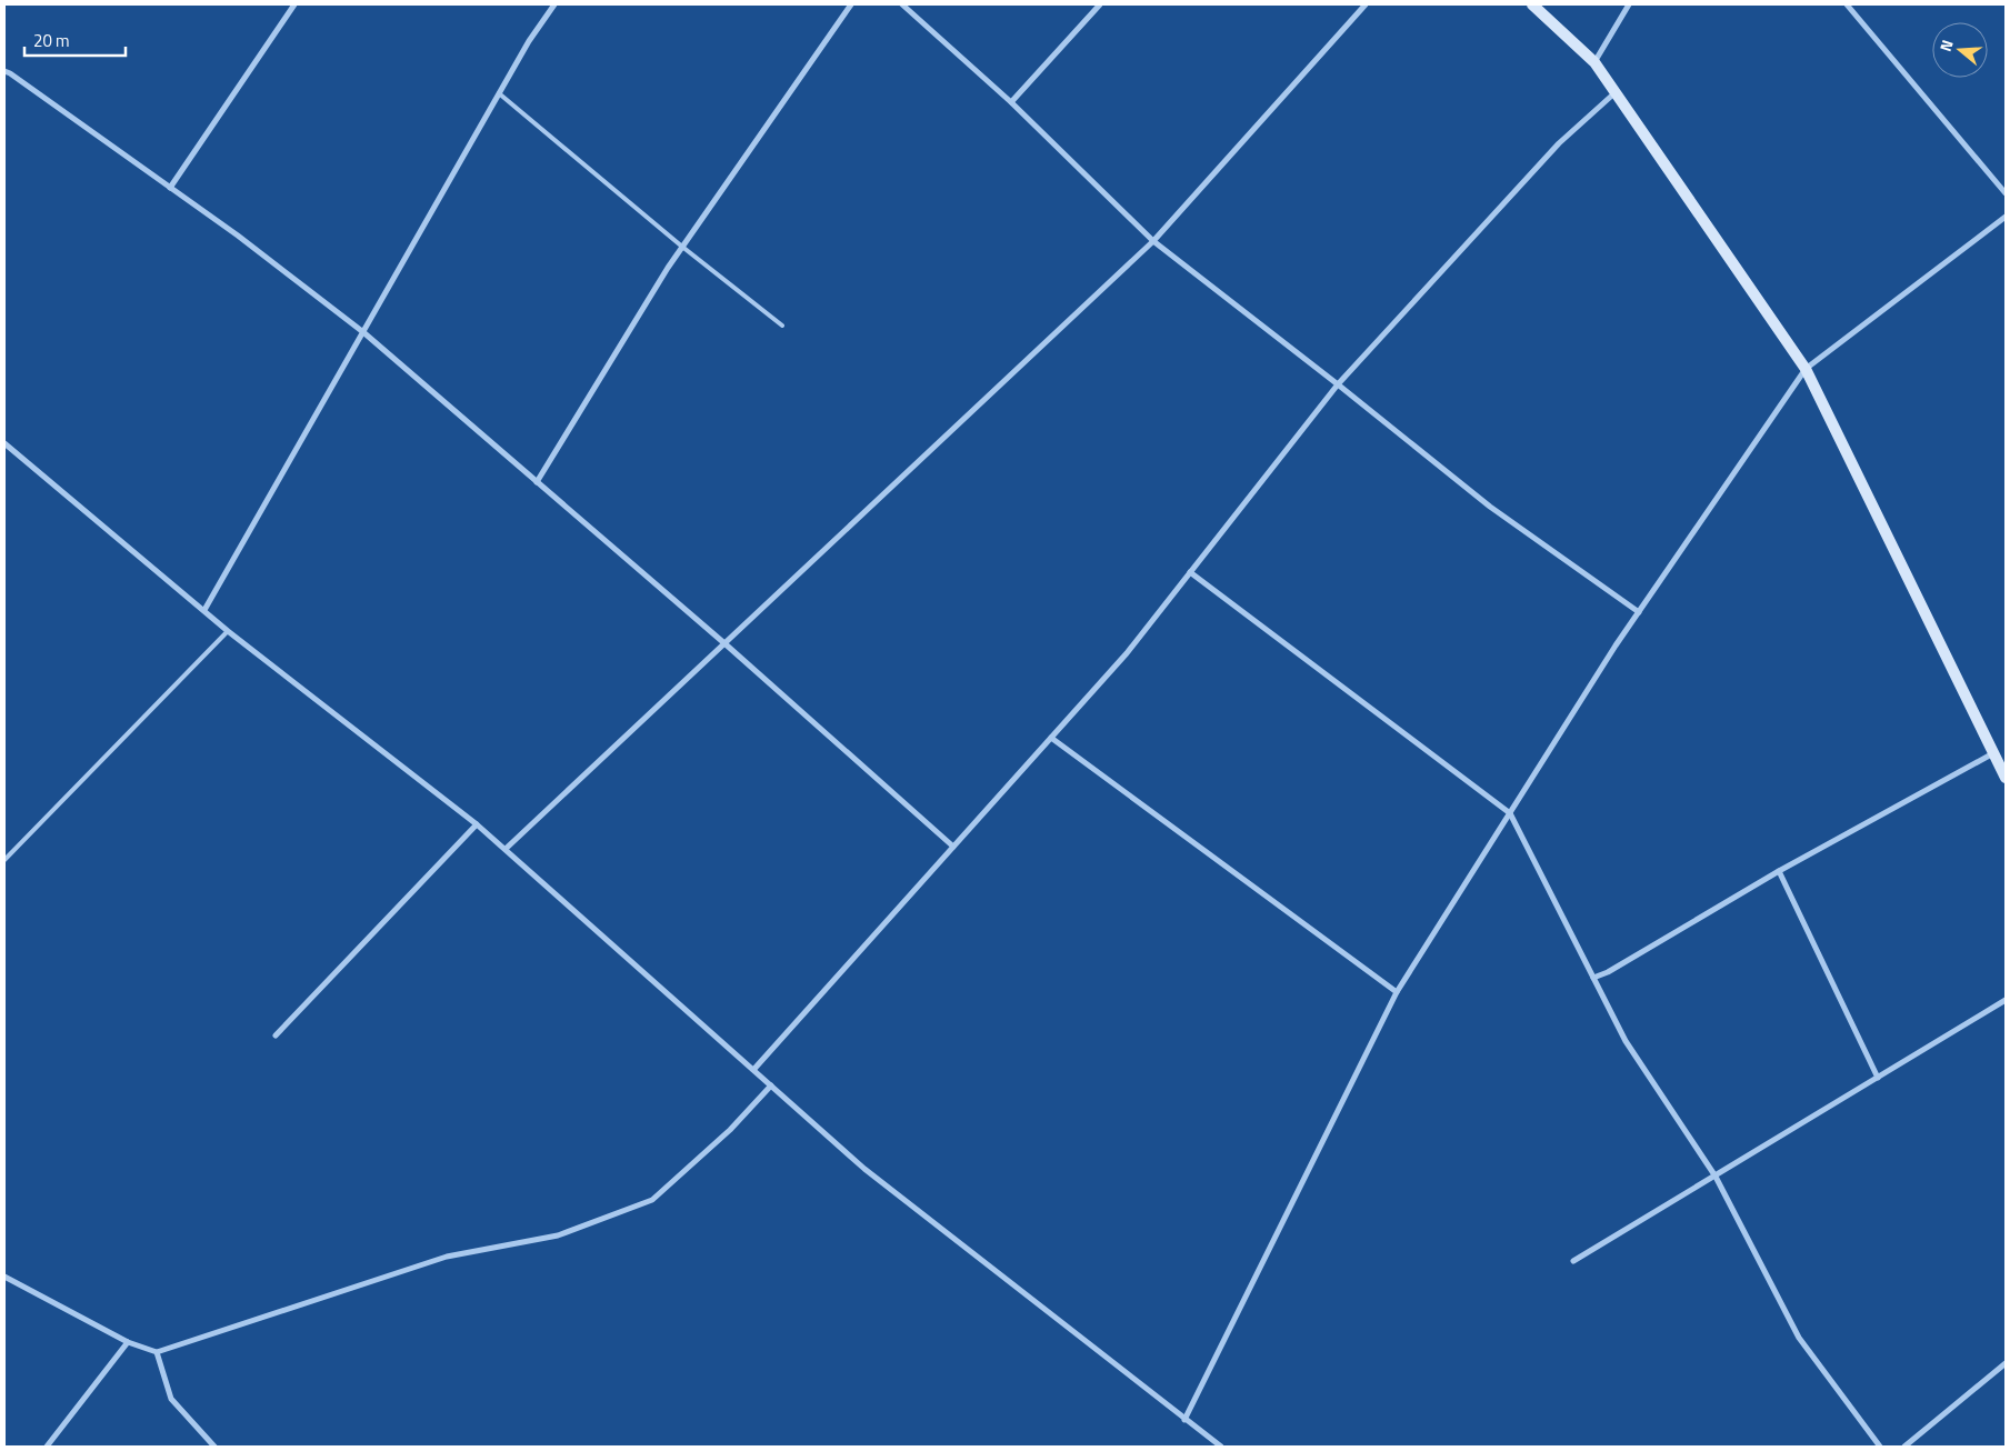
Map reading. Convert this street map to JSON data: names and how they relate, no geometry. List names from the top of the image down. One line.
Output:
{"scale_bar":"20 m","north":"left"}
